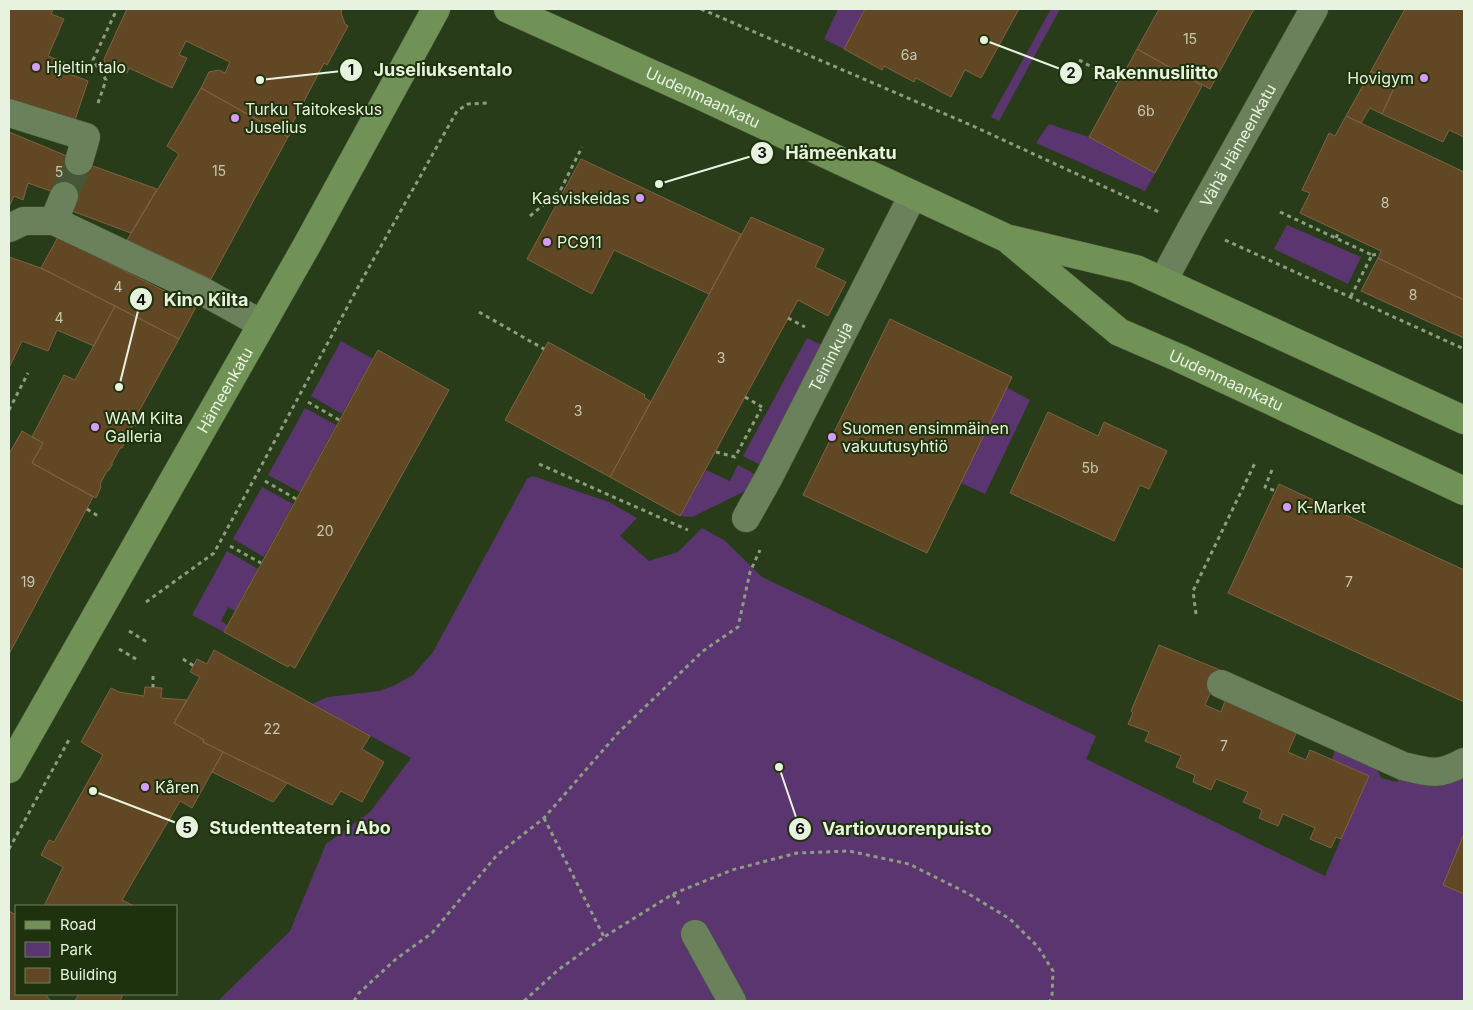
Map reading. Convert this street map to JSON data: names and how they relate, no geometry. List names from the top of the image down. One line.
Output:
{"streets":{"main road":["Uudenmaankatu","Hämeenkatu"],"street":["Vähä Hämeenkatu","Teininkuja"]},"crossings":[["Uudenmaankatu","Vähä Hämeenkatu"],["Uudenmaankatu","Teininkuja"]],"places":["Rakennusliitto","Hjeltin talo","Hovigym","Juseliuksentalo","Turku Taitokeskus Juselius","Hämeenkatu","Kasviskeidas","PC911","Kino Kilta","WAM Kilta Galleria","Suomen ensimmäinen vakuutusyhtiö","K-Market","Vartiovuorenpuisto","Kåren","Studentteatern i Abo"],"house_numbers":["15","6a","6b","15","5","8","4","8","4","3","3","5b","20","19","7","22","7"],"legend":["Road","Park","Building"]}
